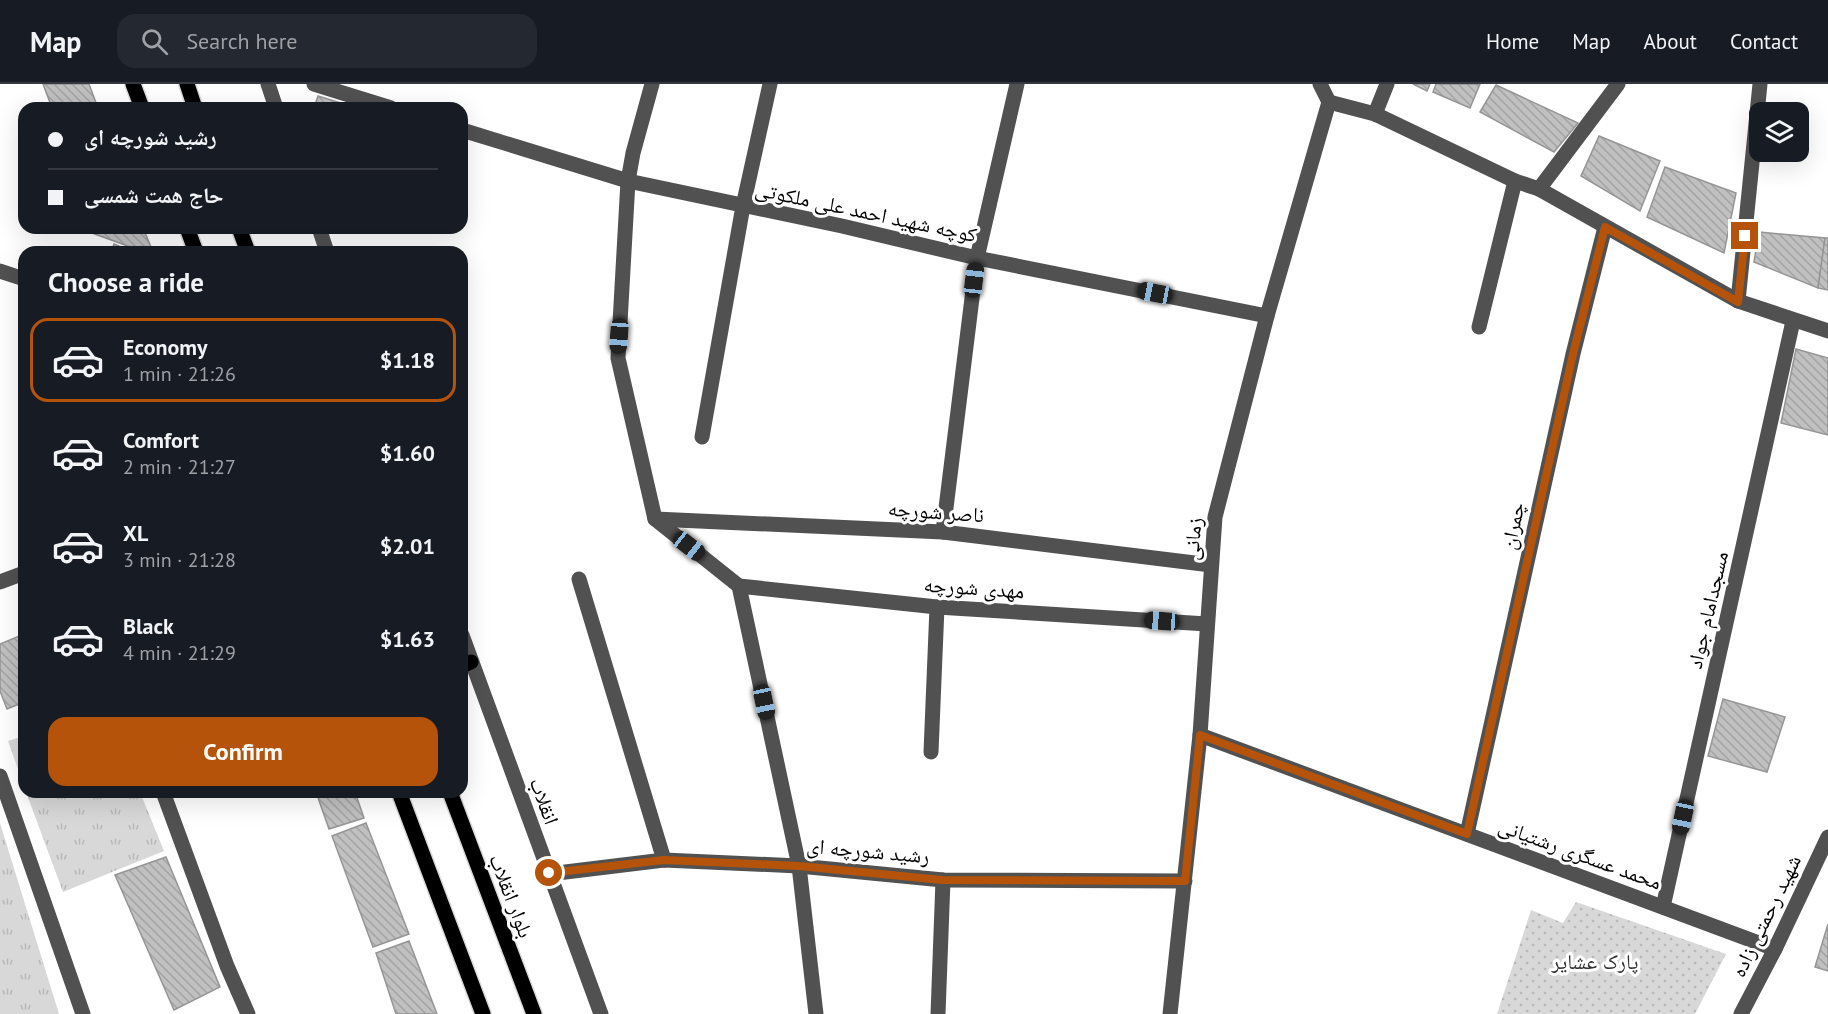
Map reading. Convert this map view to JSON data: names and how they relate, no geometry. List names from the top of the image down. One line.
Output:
{"streets":{"main road":["بلوار انقلاب"],"street":["کوچه شهید احمد علی ملکوتی","ناصر شورچه","چمران","زمانی","مهدی شورچه","مسجدامام جواد","انقلاب","رشید شورچه ای","محمد عسگری رشتیانی","شهید رحمتی زاده"]},"crossings":[["کوچه شهید احمد علی ملکوتی","زمانی"],["ناصر شورچه","زمانی"],["چمران","محمد عسگری رشتیانی"],["زمانی","مهدی شورچه"],["زمانی","رشید شورچه ای"],["زمانی","محمد عسگری رشتیانی"],["مسجدامام جواد","محمد عسگری رشتیانی"],["انقلاب","رشید شورچه ای"],["محمد عسگری رشتیانی","شهید رحمتی زاده"]],"parks":["پارک عشایر"],"page":{"header":"Map","search":"Search here","nav":["Home","Map","About","Contact"],"banner":["رشید شورچه ای","حاج همت شمسی"],"heading":"Choose a ride","list":[{"name":"Economy","note":"1 min · 21:26","value":"$1.18"},{"name":"Comfort","note":"2 min · 21:27","value":"$1.60"},{"name":"XL","note":"3 min · 21:28","value":"$2.01"},{"name":"Black","note":"4 min · 21:29","value":"$1.63"}],"buttons":"Confirm"}}
